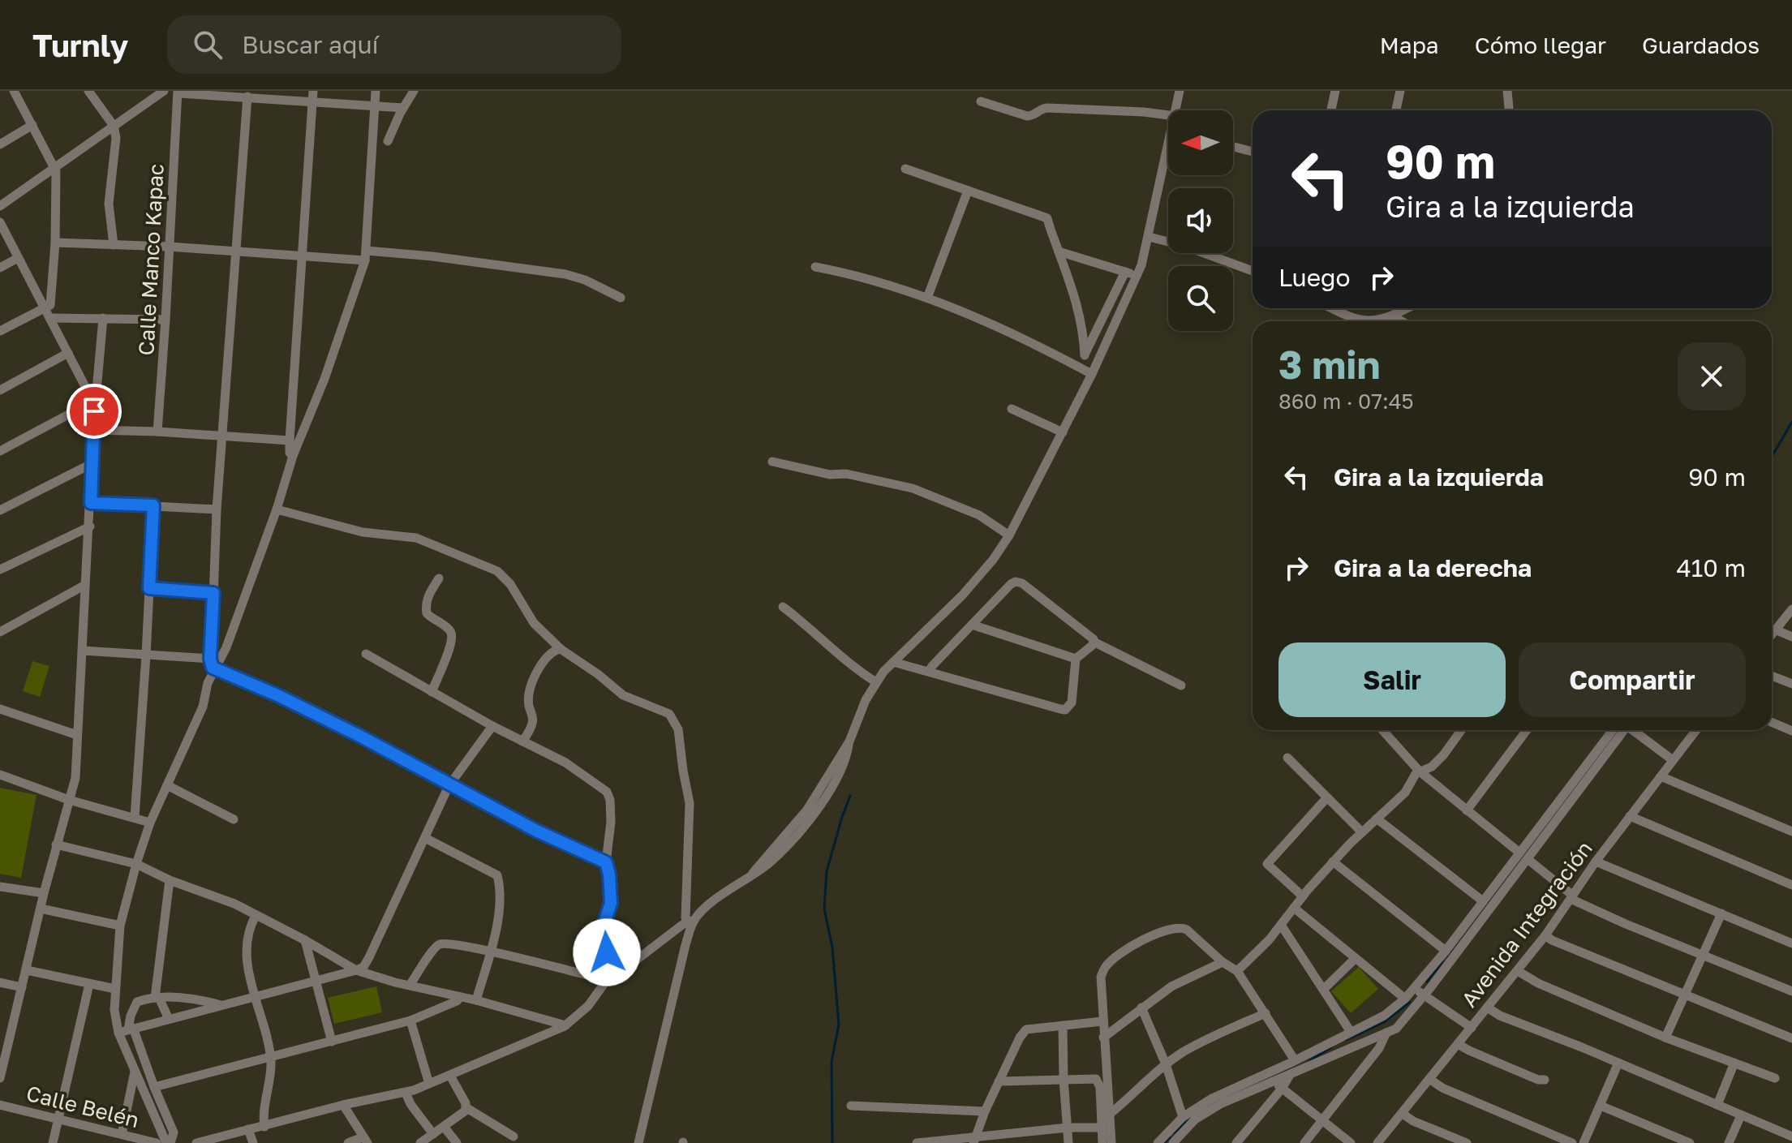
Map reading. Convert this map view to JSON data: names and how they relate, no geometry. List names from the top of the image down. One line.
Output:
{"streets":{"street":["Calle Manco Kapac","Avenida Integración","Calle Belén"]},"north":"left","page":{"header":"Turnly","search":"Buscar aquí","nav":["Mapa","Cómo llegar","Guardados"],"turn":["90 m","Gira a la izquierda"],"then":"Luego","heading":["3 min","860 m · 07:45"],"list":[{"name":"Gira a la izquierda","value":"90 m"},{"name":"Gira a la derecha","value":"410 m"}],"buttons":["Salir","Compartir"]}}
